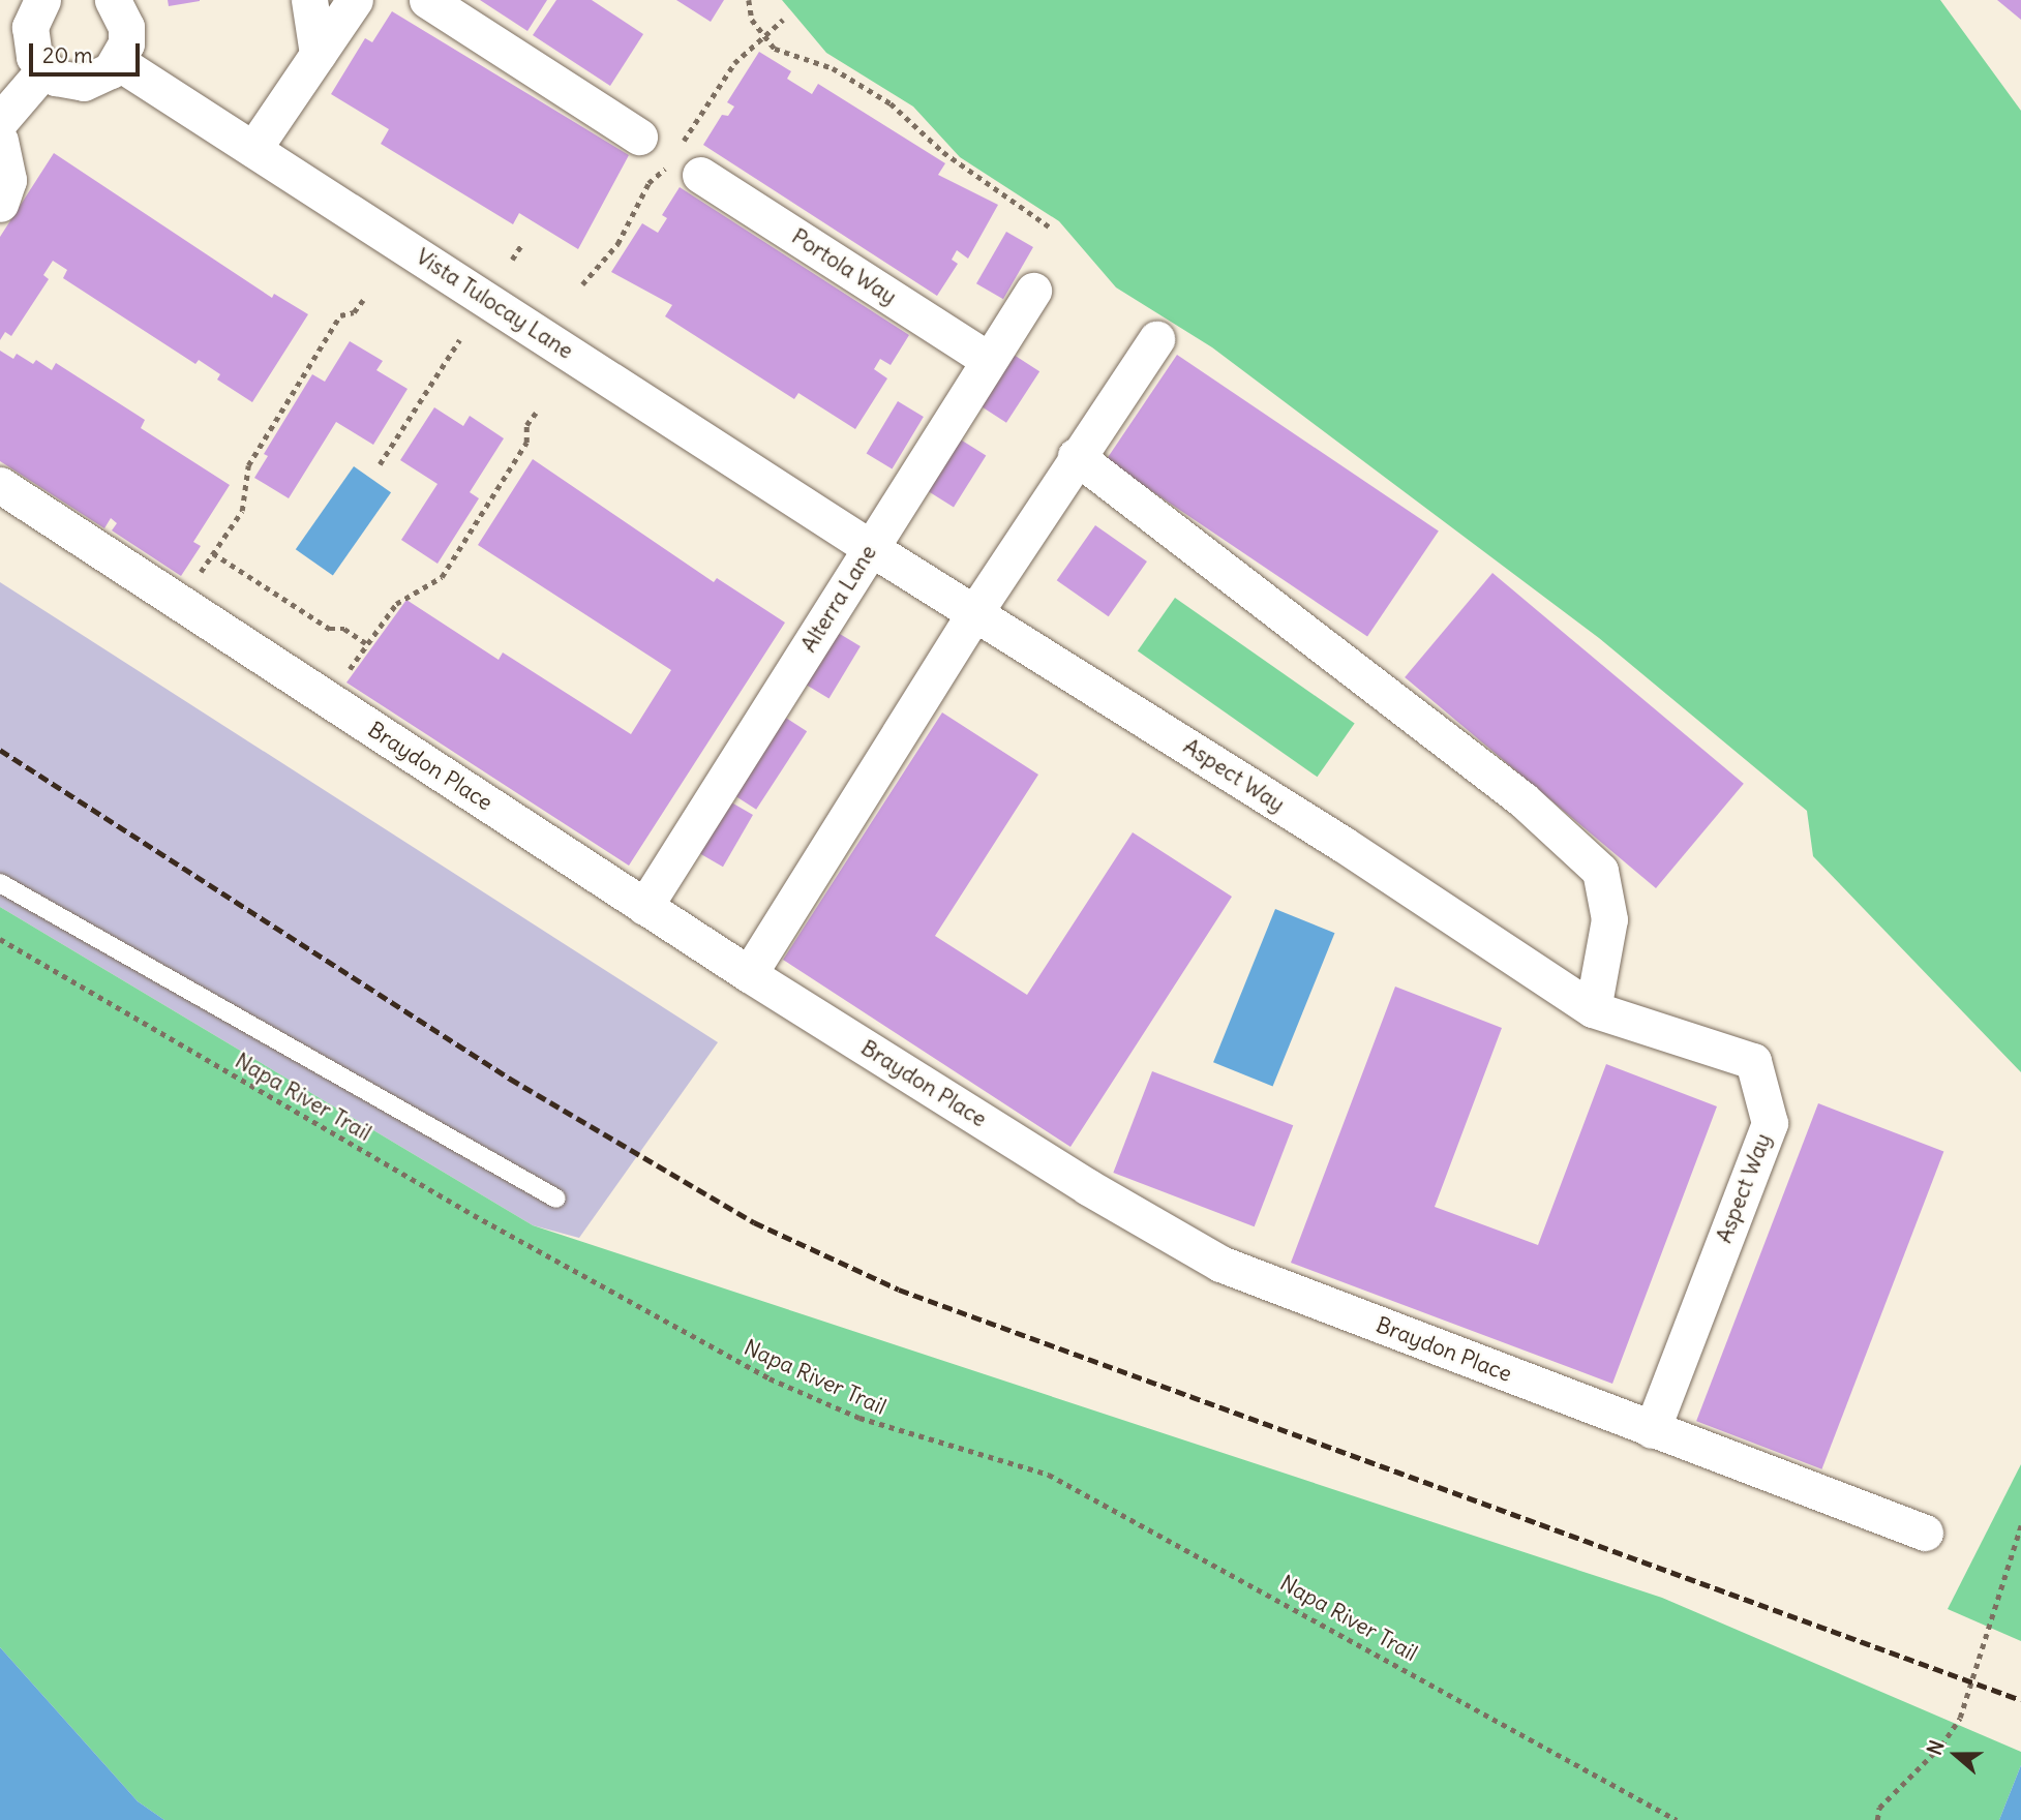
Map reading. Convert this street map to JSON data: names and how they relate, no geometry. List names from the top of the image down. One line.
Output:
{"streets":{"street":["Portola Way","Vista Tulocay Lane","Alterra Lane","Braydon Place","Aspect Way"],"path":["Napa River Trail"]},"crossings":[["Portola Way","Alterra Lane"],["Vista Tulocay Lane","Alterra Lane"],["Vista Tulocay Lane","Aspect Way"],["Alterra Lane","Braydon Place"],["Alterra Lane","Aspect Way"],["Braydon Place","Aspect Way"]],"scale_bar":"20 m","north":"left"}
